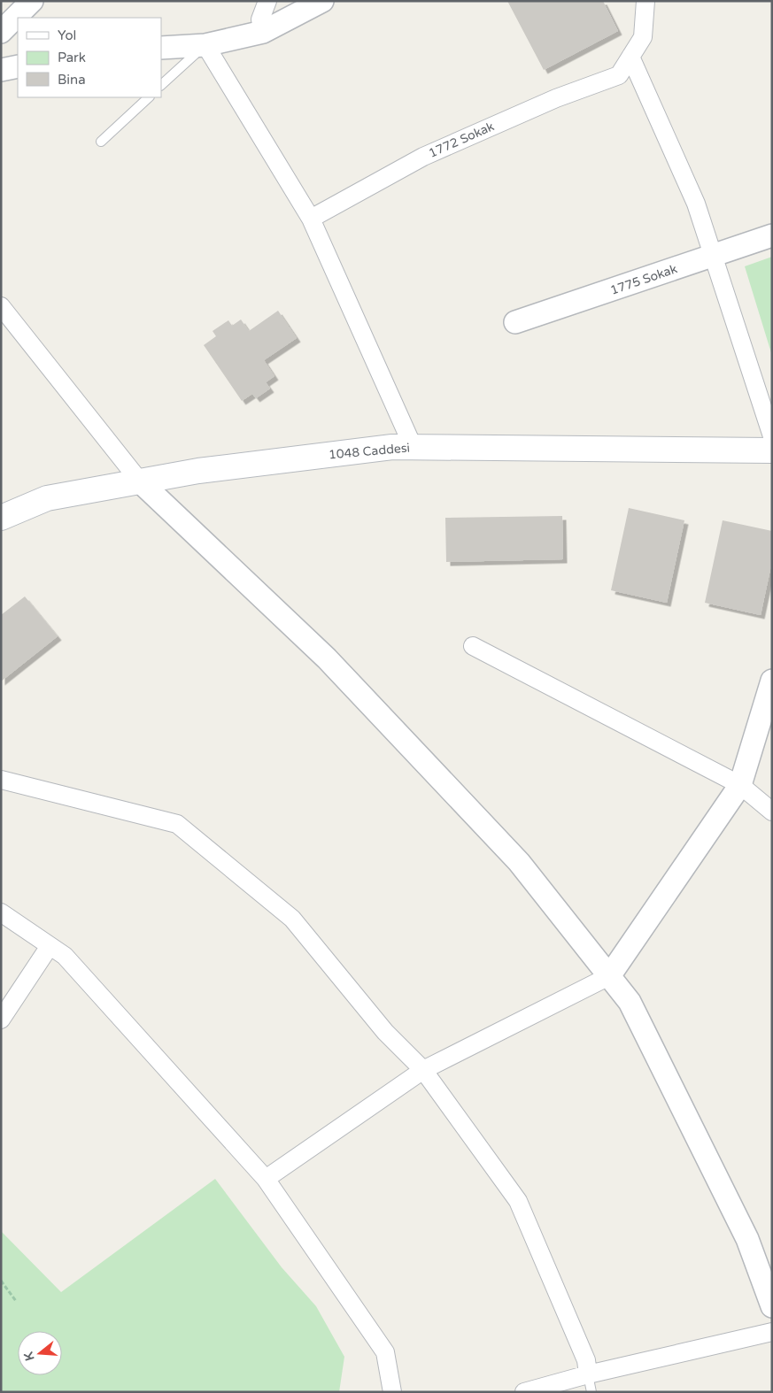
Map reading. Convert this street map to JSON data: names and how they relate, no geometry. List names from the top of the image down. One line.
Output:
{"streets":{"main road":["1048 Caddesi"],"street":["1772 Sokak","1775 Sokak"]},"legend":["Yol","Park","Bina"],"north":"left"}
